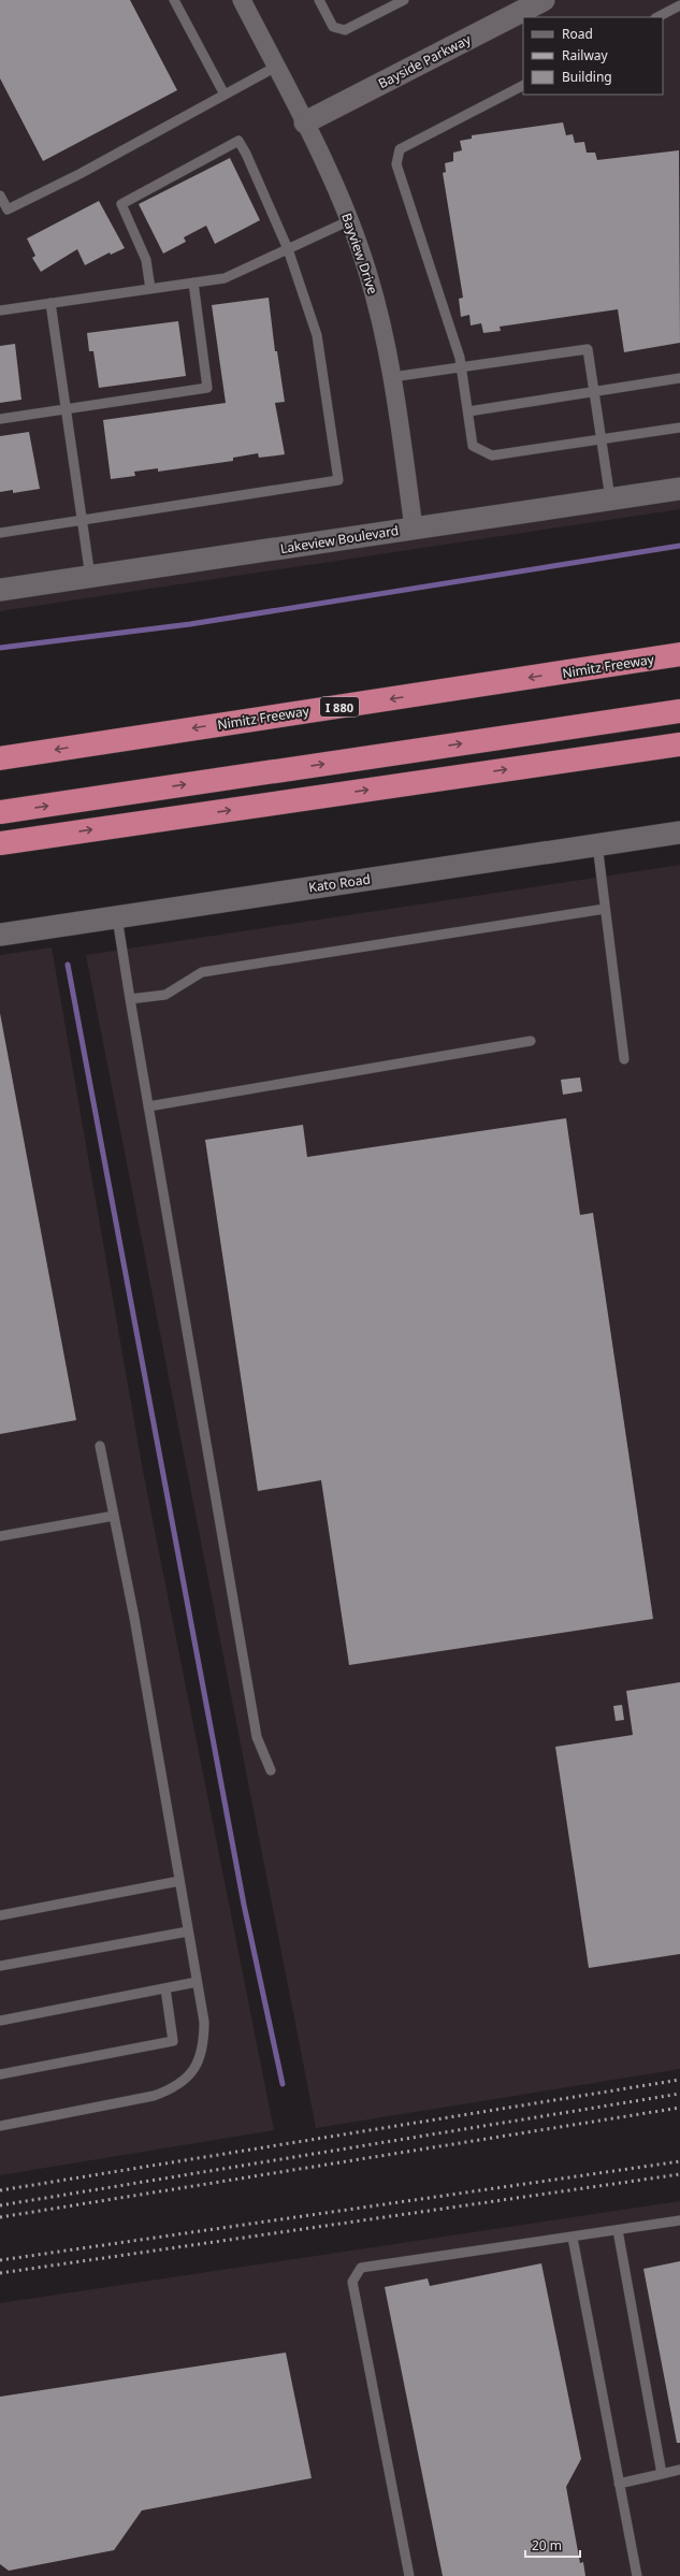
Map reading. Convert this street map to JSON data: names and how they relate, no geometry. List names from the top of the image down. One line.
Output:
{"streets":{"highway":["Nimitz Freeway","I 880"],"street":["Bayside Parkway","Bayview Drive","Lakeview Boulevard","Kato Road"]},"crossings":[["Bayside Parkway","Bayview Drive"],["Bayview Drive","Lakeview Boulevard"]],"legend":["Road","Railway","Building"],"scale_bar":"20 m"}
